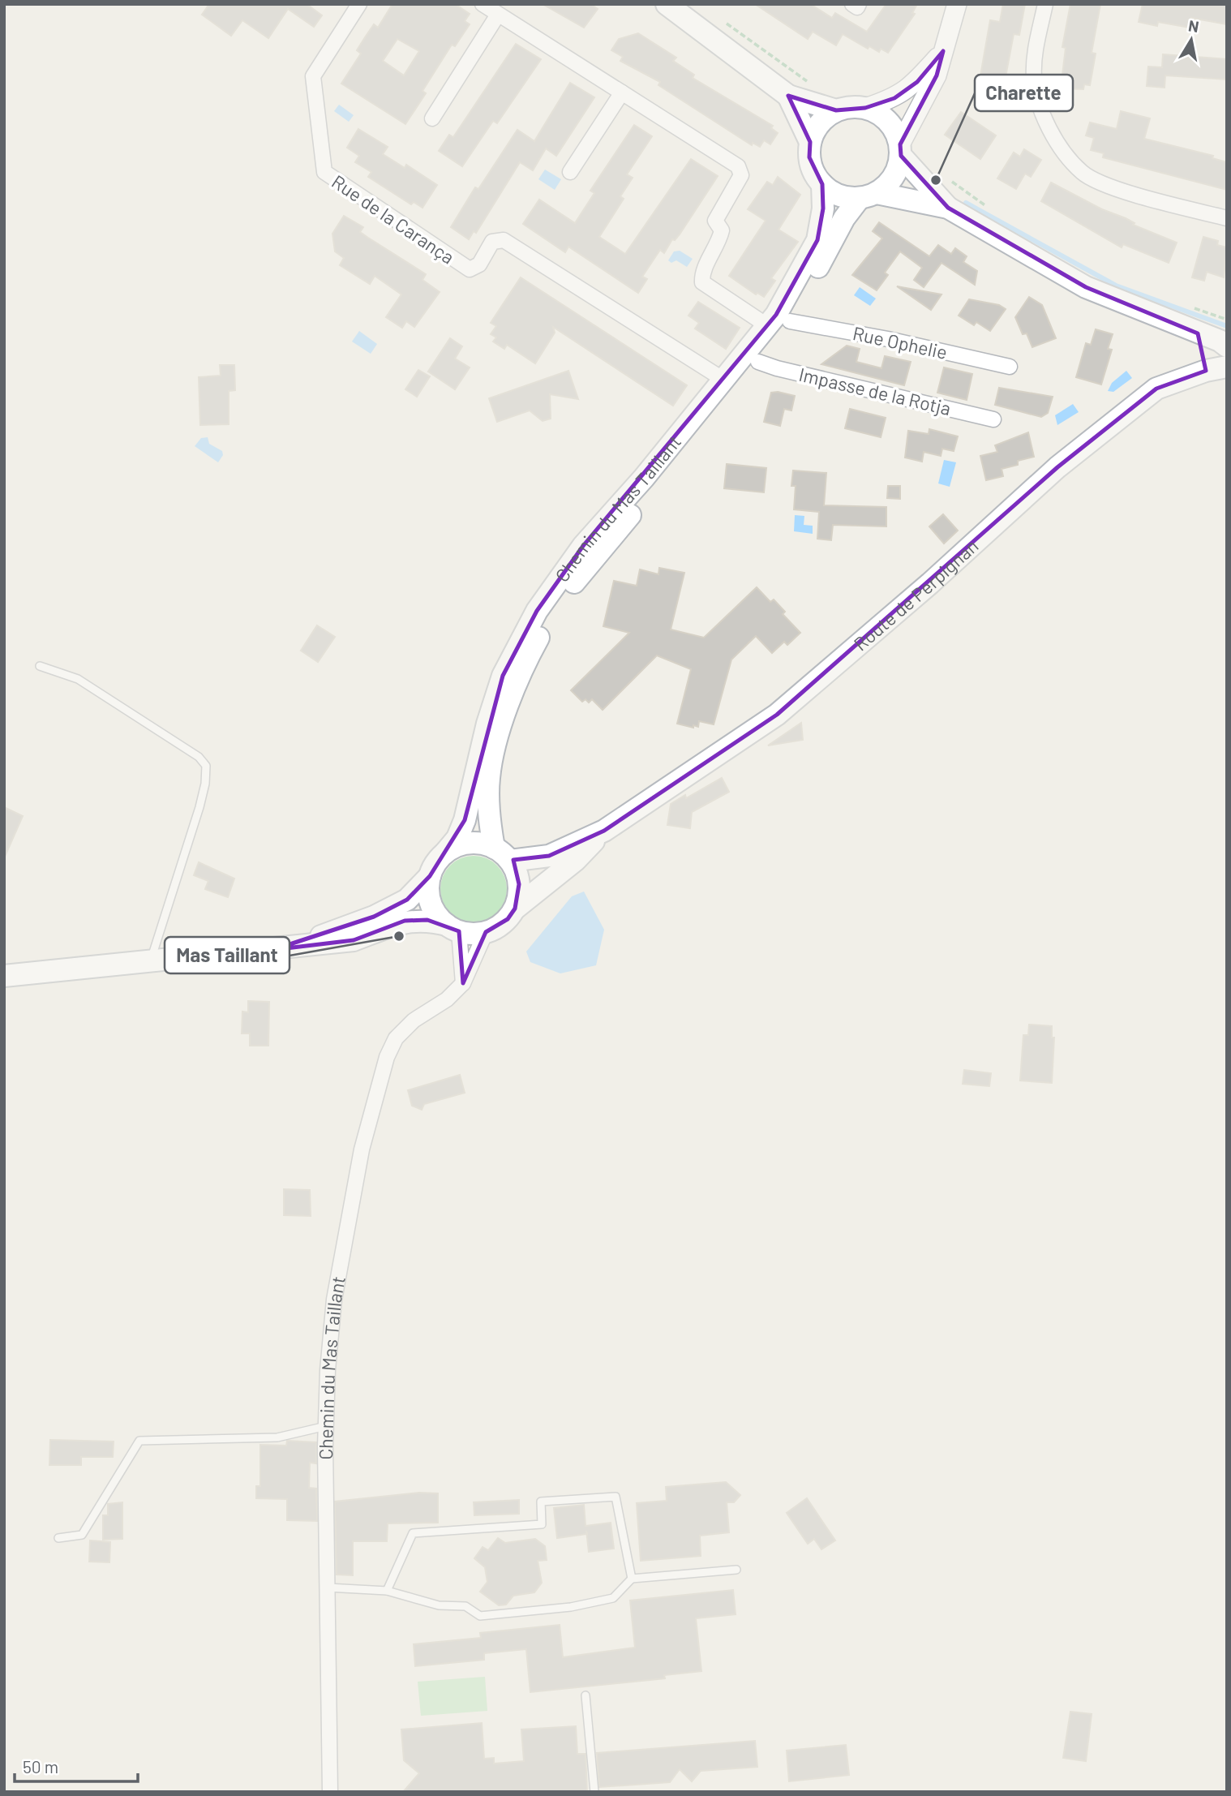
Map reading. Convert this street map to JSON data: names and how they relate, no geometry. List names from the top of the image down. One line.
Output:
{"streets":{"main road":["Chemin du Mas Taillant","Route de Perpignan"],"street":["Rue de la Carança","Rue Ophelie","Impasse de la Rotja"]},"crossings":[["Rue de la Carança","Chemin du Mas Taillant"],["Rue Ophelie","Chemin du Mas Taillant"],["Impasse de la Rotja","Chemin du Mas Taillant"],["Chemin du Mas Taillant","Route de Perpignan"]],"places":["Charette","Mas Taillant"],"scale_bar":"50 m","north":"top"}
